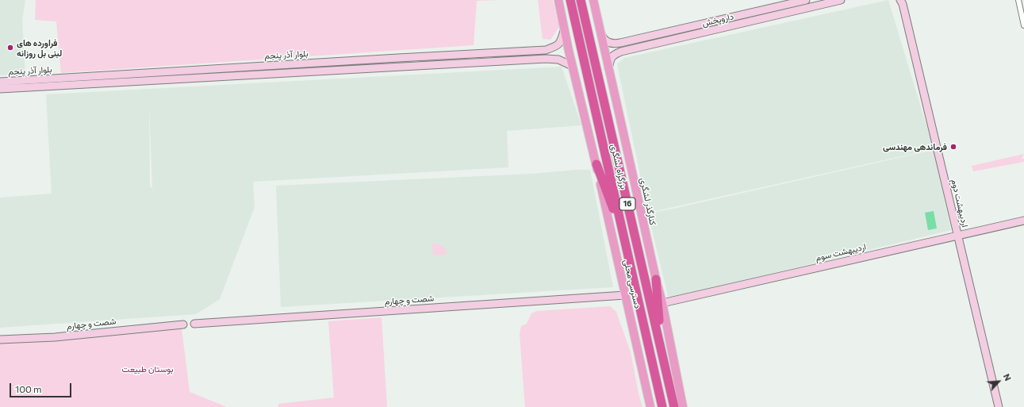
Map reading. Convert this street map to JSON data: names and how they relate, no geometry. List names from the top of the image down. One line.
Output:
{"streets":{"highway":["بزرگراه لشگری","16"],"main road":["کنارگذر لشگری","دسترسی محلی"],"street":["داروپخش","بلوار آذر پنجم","اردیبهشت دوم","اردیبهشت سوم","شصت و چهارم"]},"crossings":[["داروپخش","کنارگذر لشگری"],["کنارگذر لشگری","اردیبهشت سوم"],["اردیبهشت دوم","اردیبهشت سوم"],["دسترسی محلی","شصت و چهارم"]],"parks":["بوستان طبیعت"],"places":["فراورده های لبنی بل روزانه","فرماندهی مهندسی"],"scale_bar":"100 m","north":"top right"}
